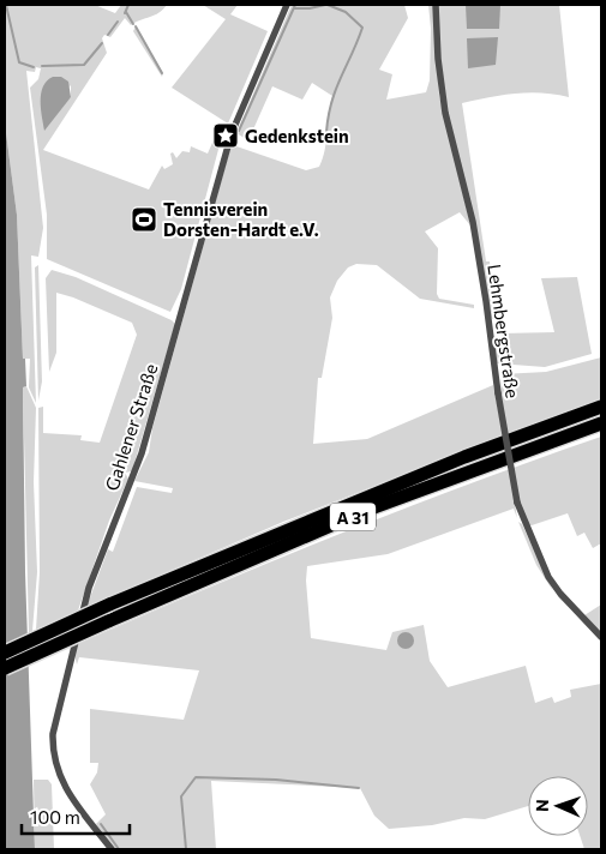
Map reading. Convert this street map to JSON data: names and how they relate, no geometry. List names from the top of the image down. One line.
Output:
{"streets":{"highway":["A 31"],"street":["Lehmbergstraße","Gahlener Straße"]},"places":{"place":["Gedenkstein"],"sports":["Tennisverein Dorsten-Hardt e.V."]},"scale_bar":"100 m","north":"left"}
